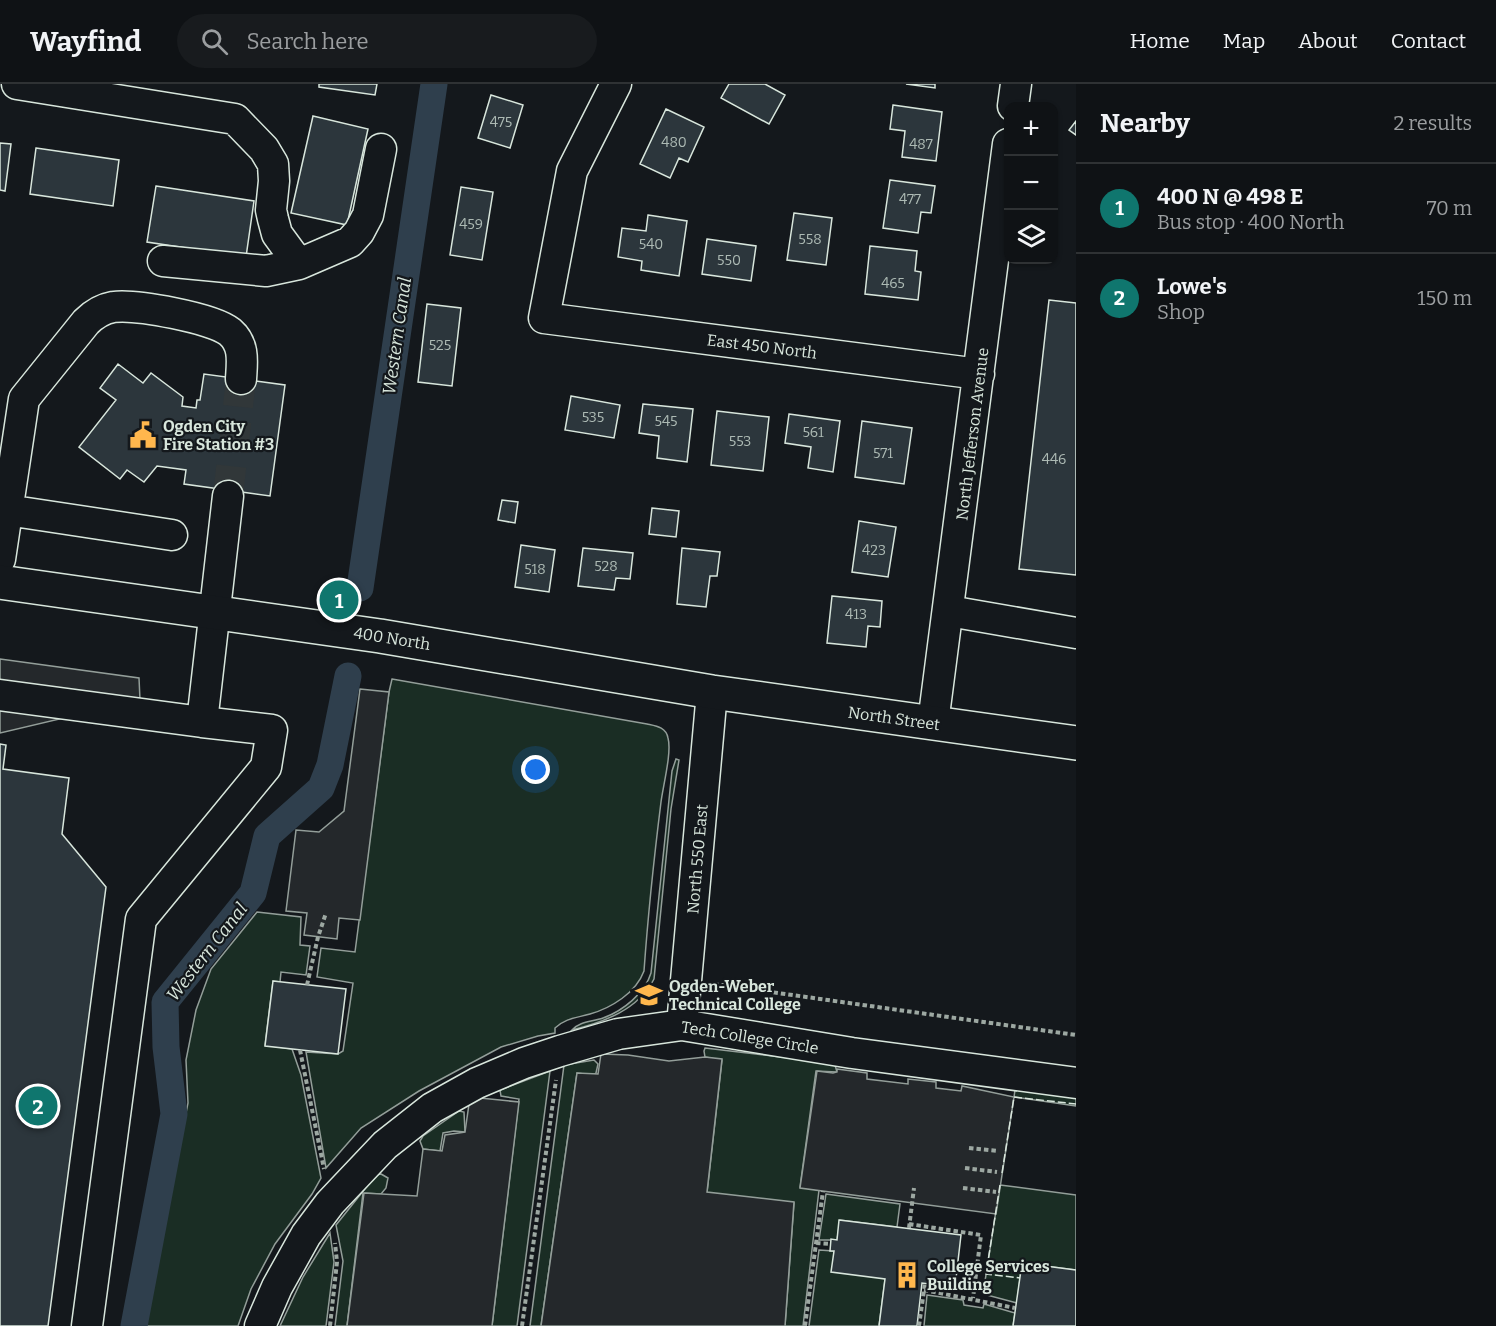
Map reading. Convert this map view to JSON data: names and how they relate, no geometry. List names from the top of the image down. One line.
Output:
{"streets":{"main road":["400 North","North Street"],"street":["East 450 North","North Jefferson Avenue","North 550 East","Tech College Circle"]},"crossings":[["East 450 North","North Jefferson Avenue"],["North Jefferson Avenue","North Street"],["400 North","North Street"],["400 North","North 550 East"],["North Street","North 550 East"],["North 550 East","Tech College Circle"]],"water":["Western Canal"],"places":{"public building":["Ogden City Fire Station #3"],"school or university":["Ogden-Weber Technical College"],"building":["College Services Building"]},"house_numbers":["475","480","487","477","459","558","540","550","465","525","535","545","561","553","571","446","423","528","518","413"],"page":{"header":"Wayfind","search":"Search here","nav":["Home","Map","About","Contact"],"heading":["Nearby","2 results"],"map_buttons":["+","−"],"list":[{"mark":"1","name":"400 N @ 498 E","note":"Bus stop · 400 North","value":"70 m"},{"mark":"2","name":"Lowe's","note":"Shop","value":"150 m"}],"pins":["1","2"]}}
